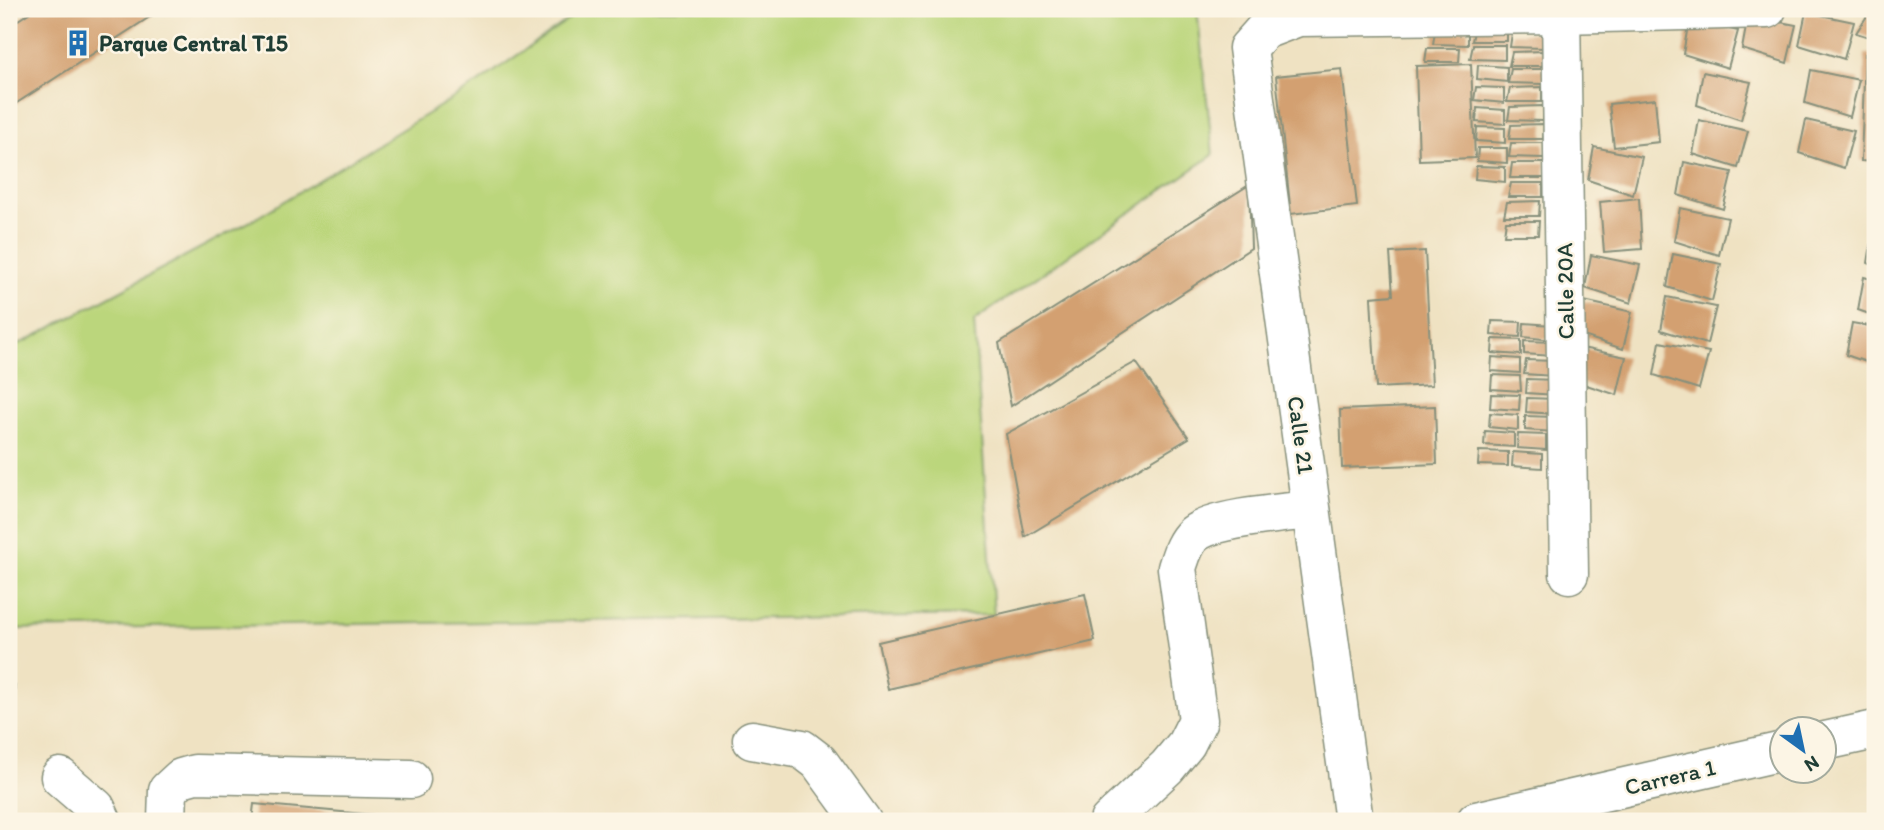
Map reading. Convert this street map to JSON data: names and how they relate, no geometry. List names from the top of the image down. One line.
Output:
{"streets":{"street":["Calle 20A","Calle 21","Carrera 1"]},"crossings":[["Calle 20A","Calle 21"]],"places":{"building":["Parque Central T15"]},"north":"bottom right"}
